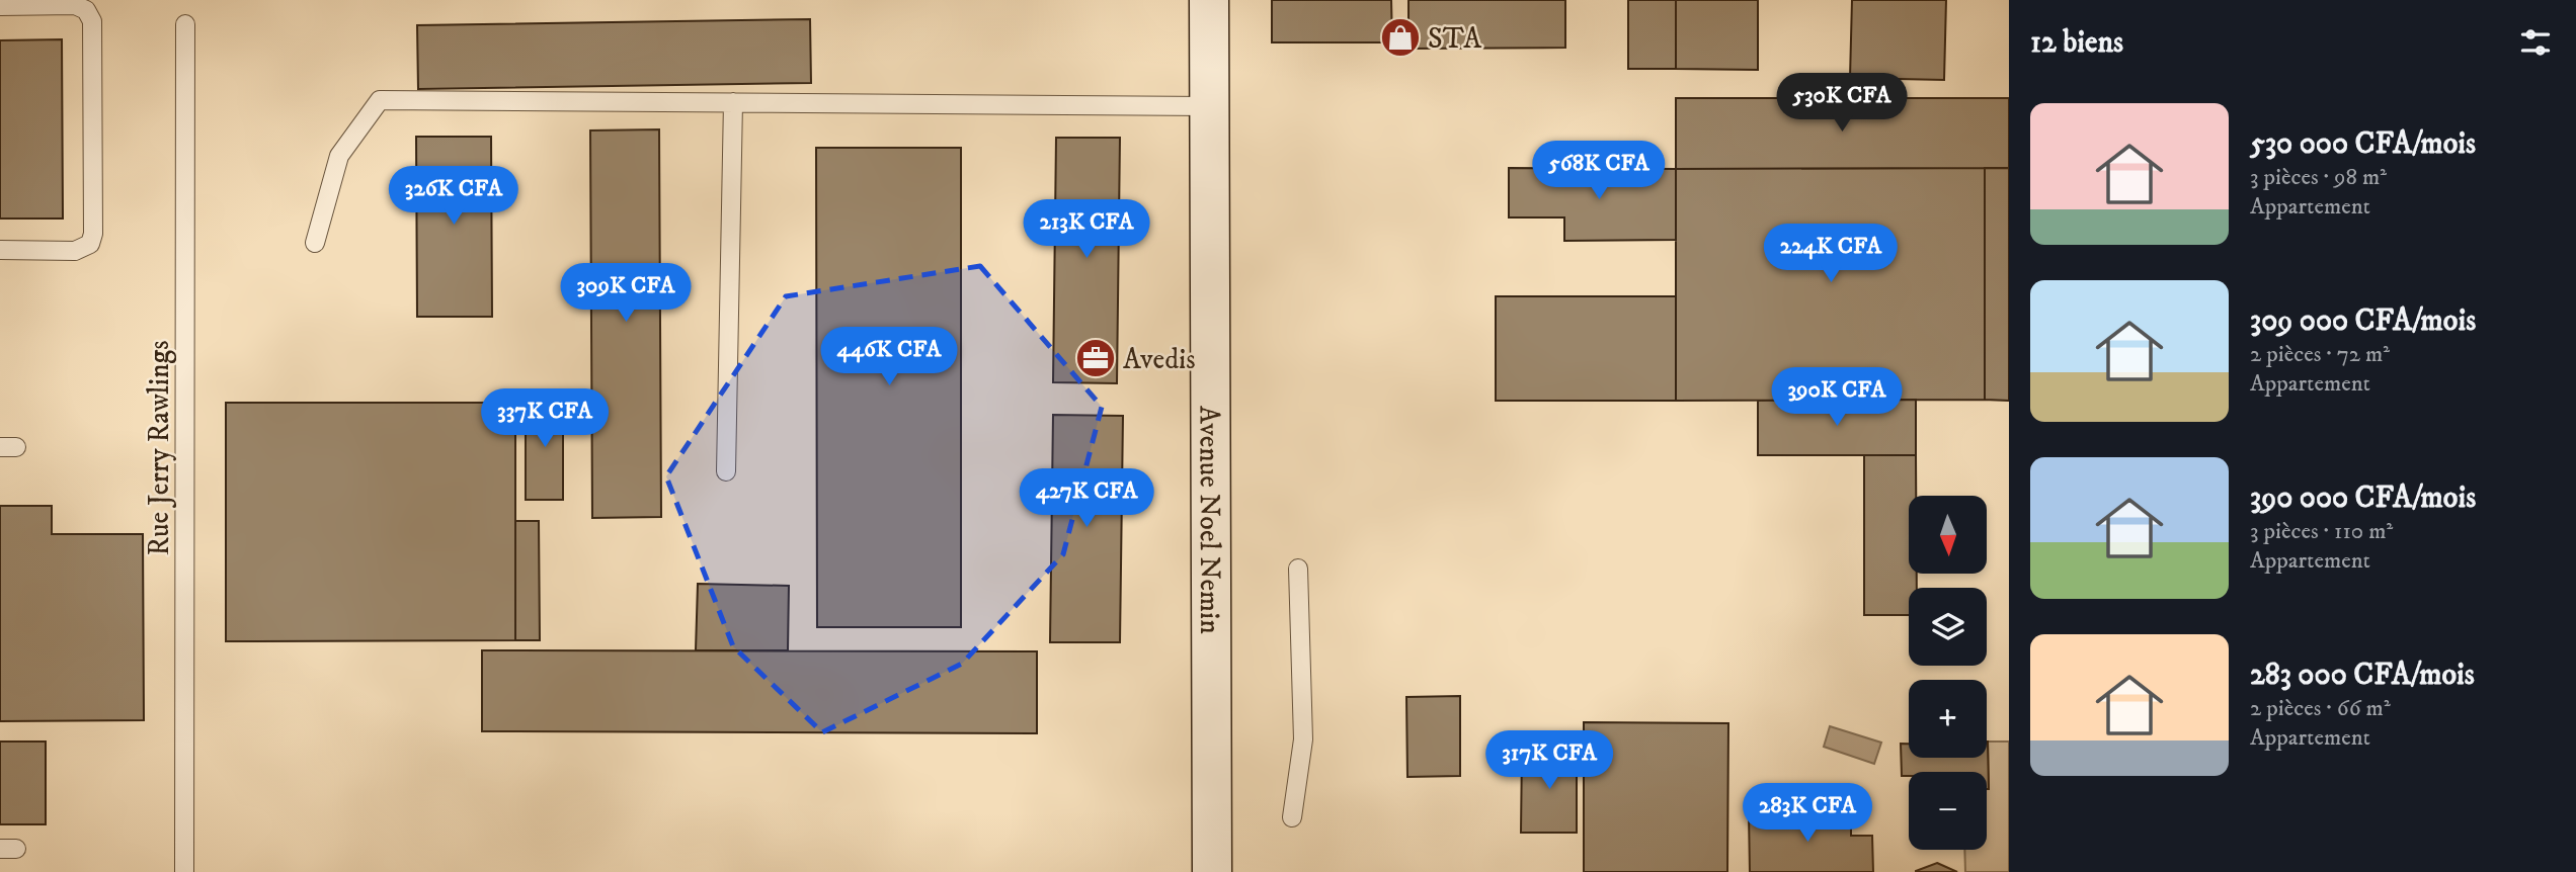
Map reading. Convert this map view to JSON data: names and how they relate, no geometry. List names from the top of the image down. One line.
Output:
{"streets":{"street":["Avenue Noel Nemin"],"lane":["Rue Jerry Rawlings"]},"places":{"shop":["STA"],"office":["Avedis"]},"north":"bottom","page":{"heading":"12 biens","price":["530K CFA","568K CFA","326K CFA","213K CFA","224K CFA","309K CFA","446K CFA","390K CFA","337K CFA","427K CFA","317K CFA","283K CFA"],"list":[{"name":"530 000 CFA/mois","note":"3 pièces · 98 m² · Appartement"},{"name":"309 000 CFA/mois","note":"2 pièces · 72 m² · Appartement"},{"name":"390 000 CFA/mois","note":"3 pièces · 110 m² · Appartement"},{"name":"283 000 CFA/mois","note":"2 pièces · 66 m² · Appartement"}],"map_buttons":["+","−"]}}
